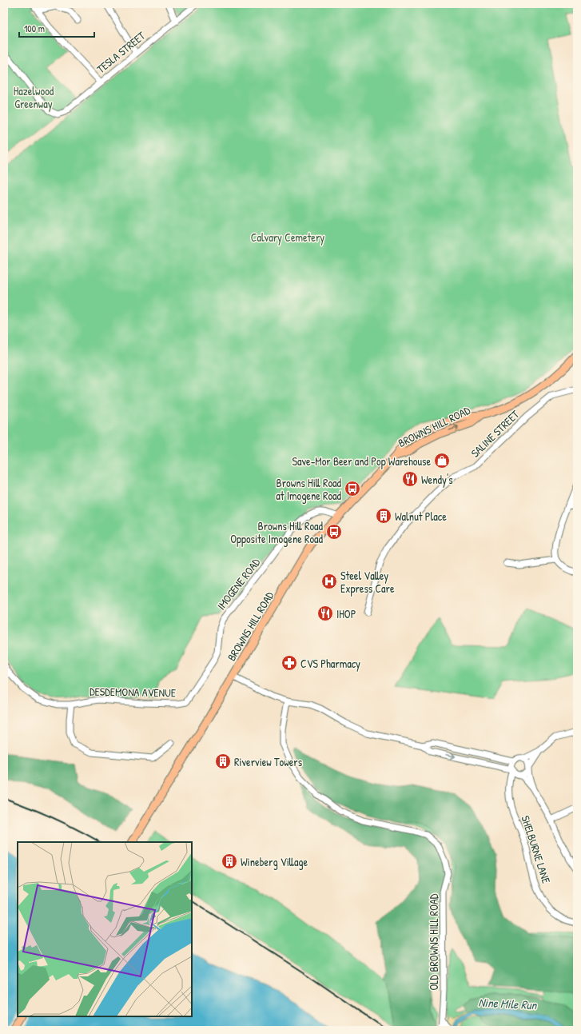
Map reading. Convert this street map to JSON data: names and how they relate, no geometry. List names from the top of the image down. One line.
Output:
{"streets":{"main road":["BROWNS HILL ROAD"],"street":["TESLA STREET","SALINE STREET","IMOGENE ROAD","DESDEMONA AVENUE","SHELBURNE LANE","OLD BROWNS HILL ROAD"]},"crossings":[["BROWNS HILL ROAD","IMOGENE ROAD"],["IMOGENE ROAD","DESDEMONA AVENUE"]],"water":["Nine Mile Run"],"parks":["Hazelwood Greenway","Calvary Cemetery"],"places":{"shop":["Save-Mor Beer and Pop Warehouse"],"restaurant":["Wendy's","IHOP"],"bus stop":["Browns Hill Road at Imogene Road","Browns Hill Road Opposite Imogene Road"],"building":["Walnut Place","Riverview Towers","Wineberg Village"],"hospital":["Steel Valley Express Care"],"pharmacy":["CVS Pharmacy"]},"scale_bar":"100 m"}
